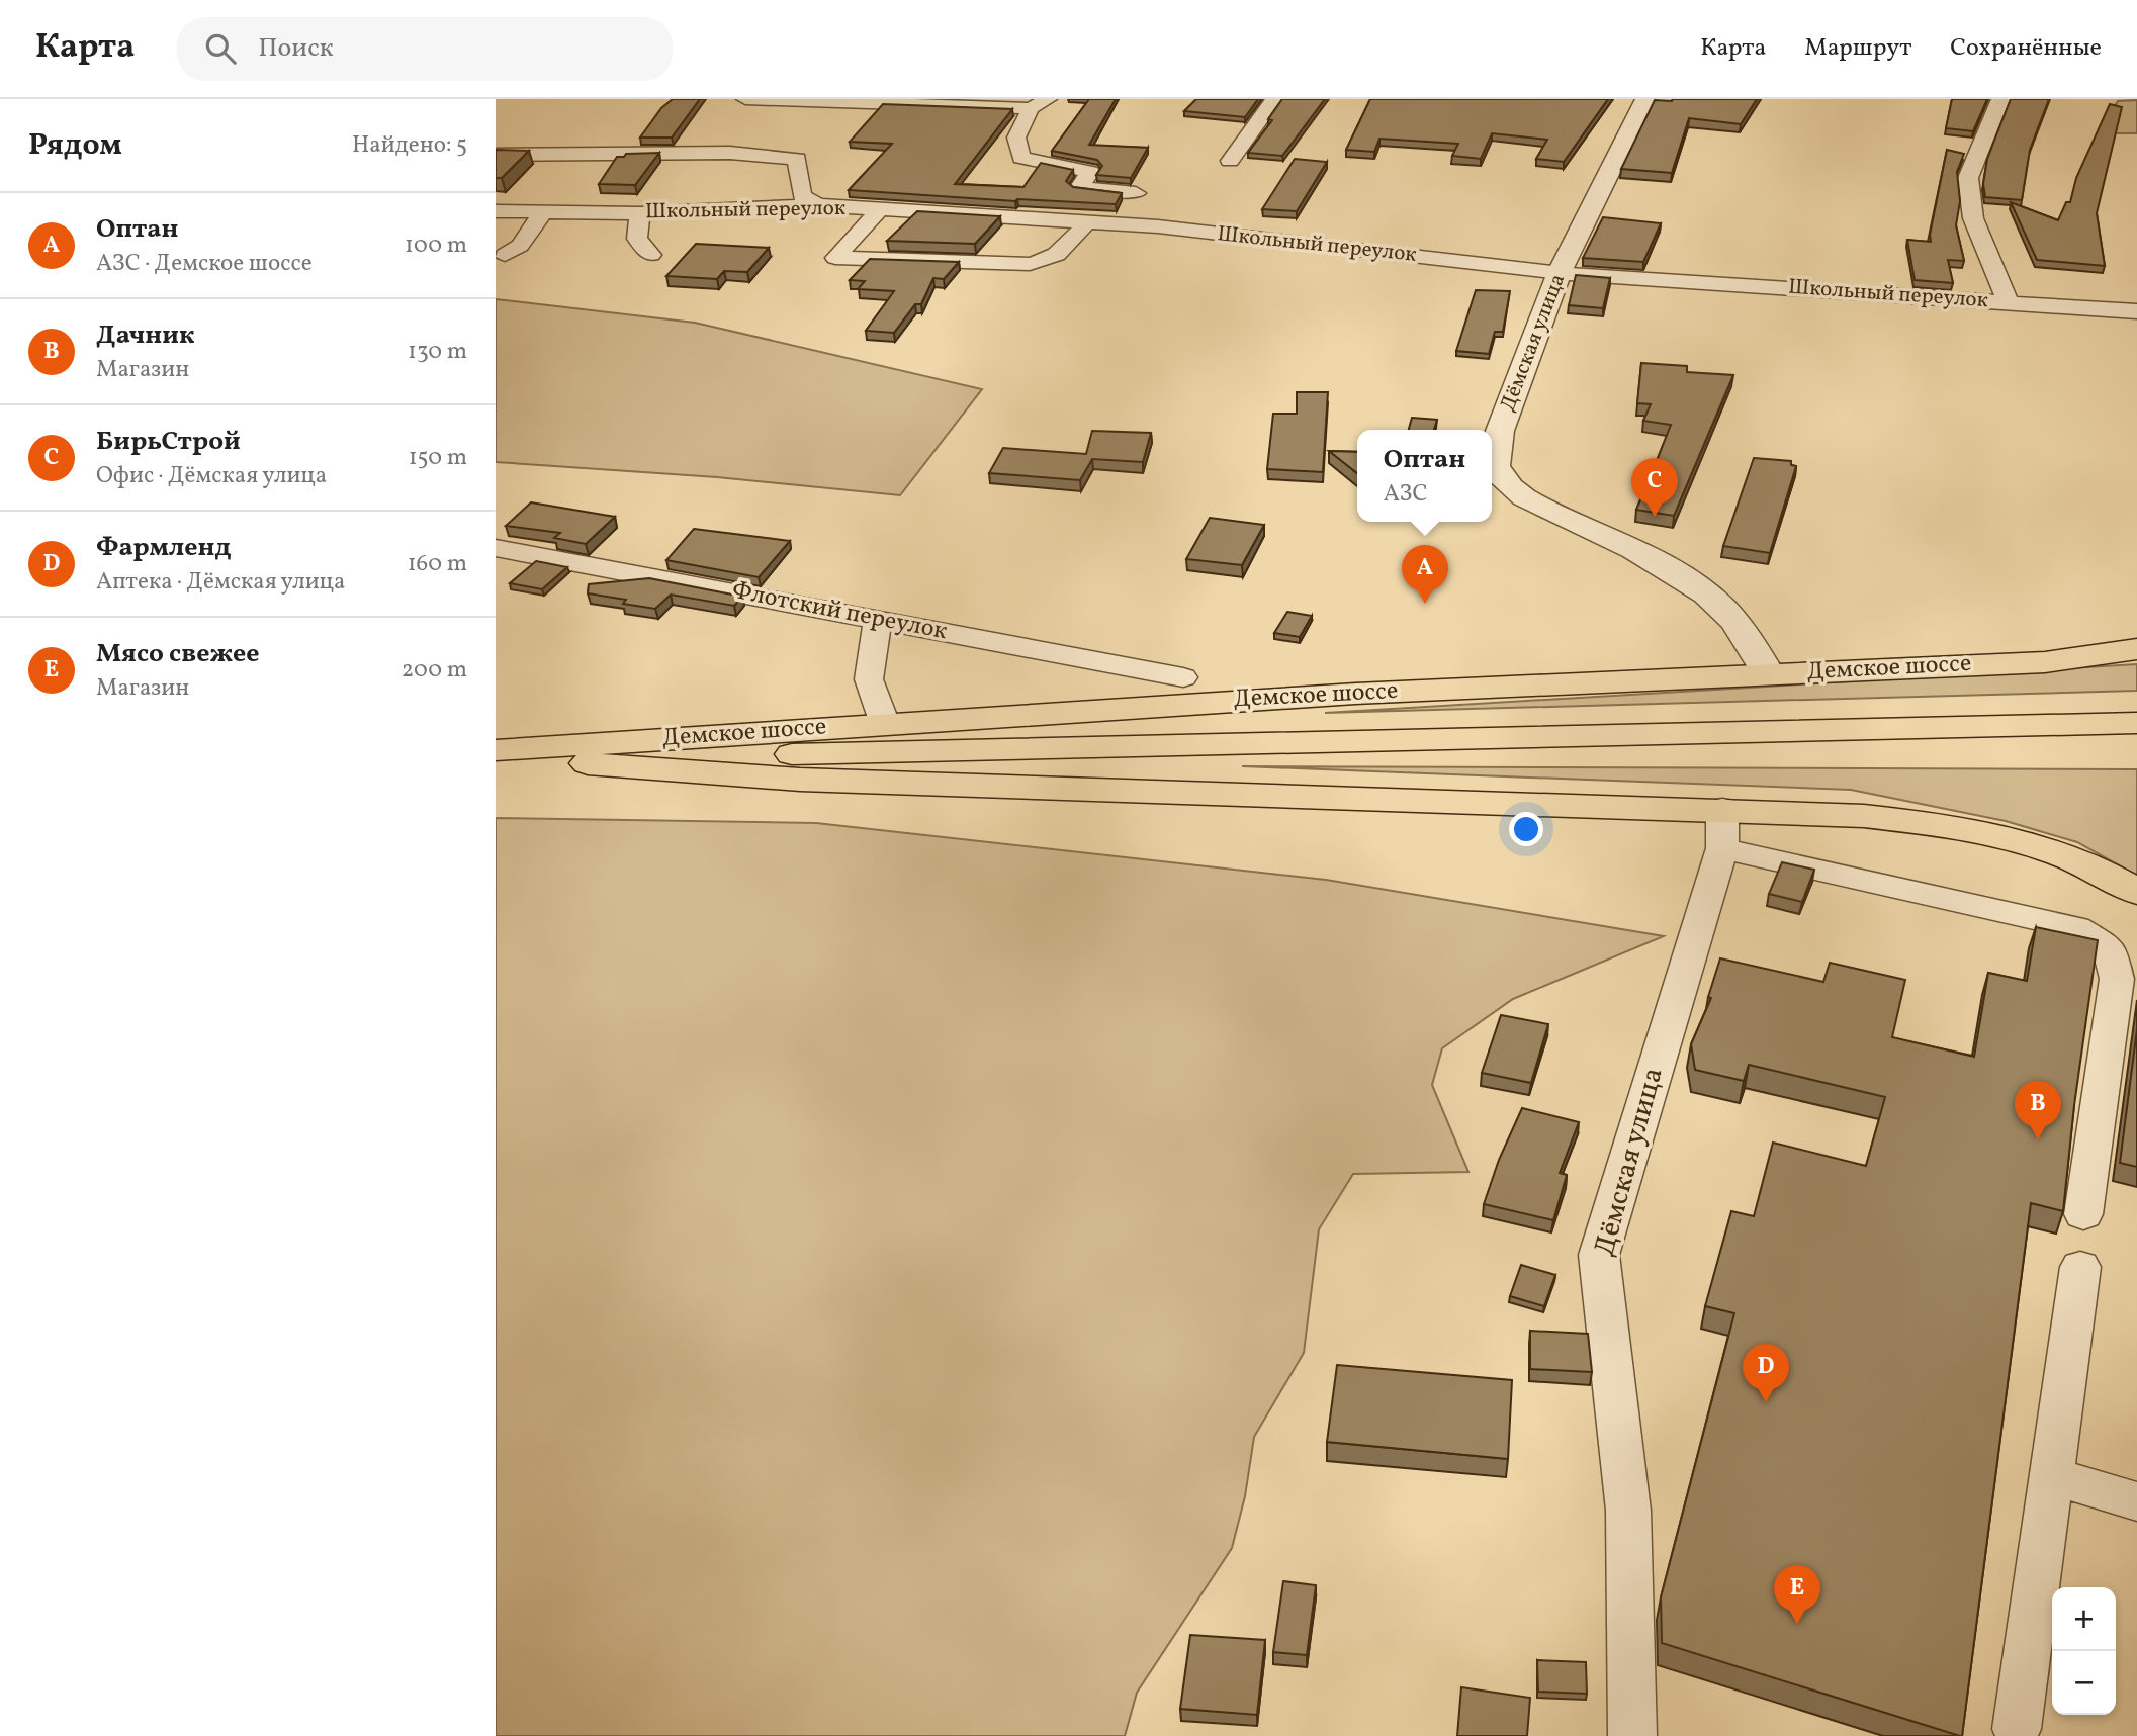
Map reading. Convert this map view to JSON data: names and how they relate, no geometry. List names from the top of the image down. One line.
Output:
{"streets":{"main road":["Демское шоссе"],"street":["Школьный переулок","Дёмская улица","Флотский переулок"]},"crossings":[["Школьный переулок","Дёмская улица"],["Дёмская улица","Демское шоссе"]],"page":{"header":"Карта","search":"Поиск","nav":["Карта","Маршрут","Сохранённые"],"heading":["Рядом","Найдено: 5"],"list":[{"mark":"A","name":"Оптан","note":"АЗС · Демское шоссе","value":"100 m"},{"mark":"B","name":"Дачник","note":"Магазин","value":"130 m"},{"mark":"C","name":"БирьСтрой","note":"Офис · Дёмская улица","value":"150 m"},{"mark":"D","name":"Фармленд","note":"Аптека · Дёмская улица","value":"160 m"},{"mark":"E","name":"Мясо свежее","note":"Магазин","value":"200 m"}],"popup":["Оптан","АЗС"],"pins":["C","A","B","D","E"],"map_buttons":["+","−"]}}
